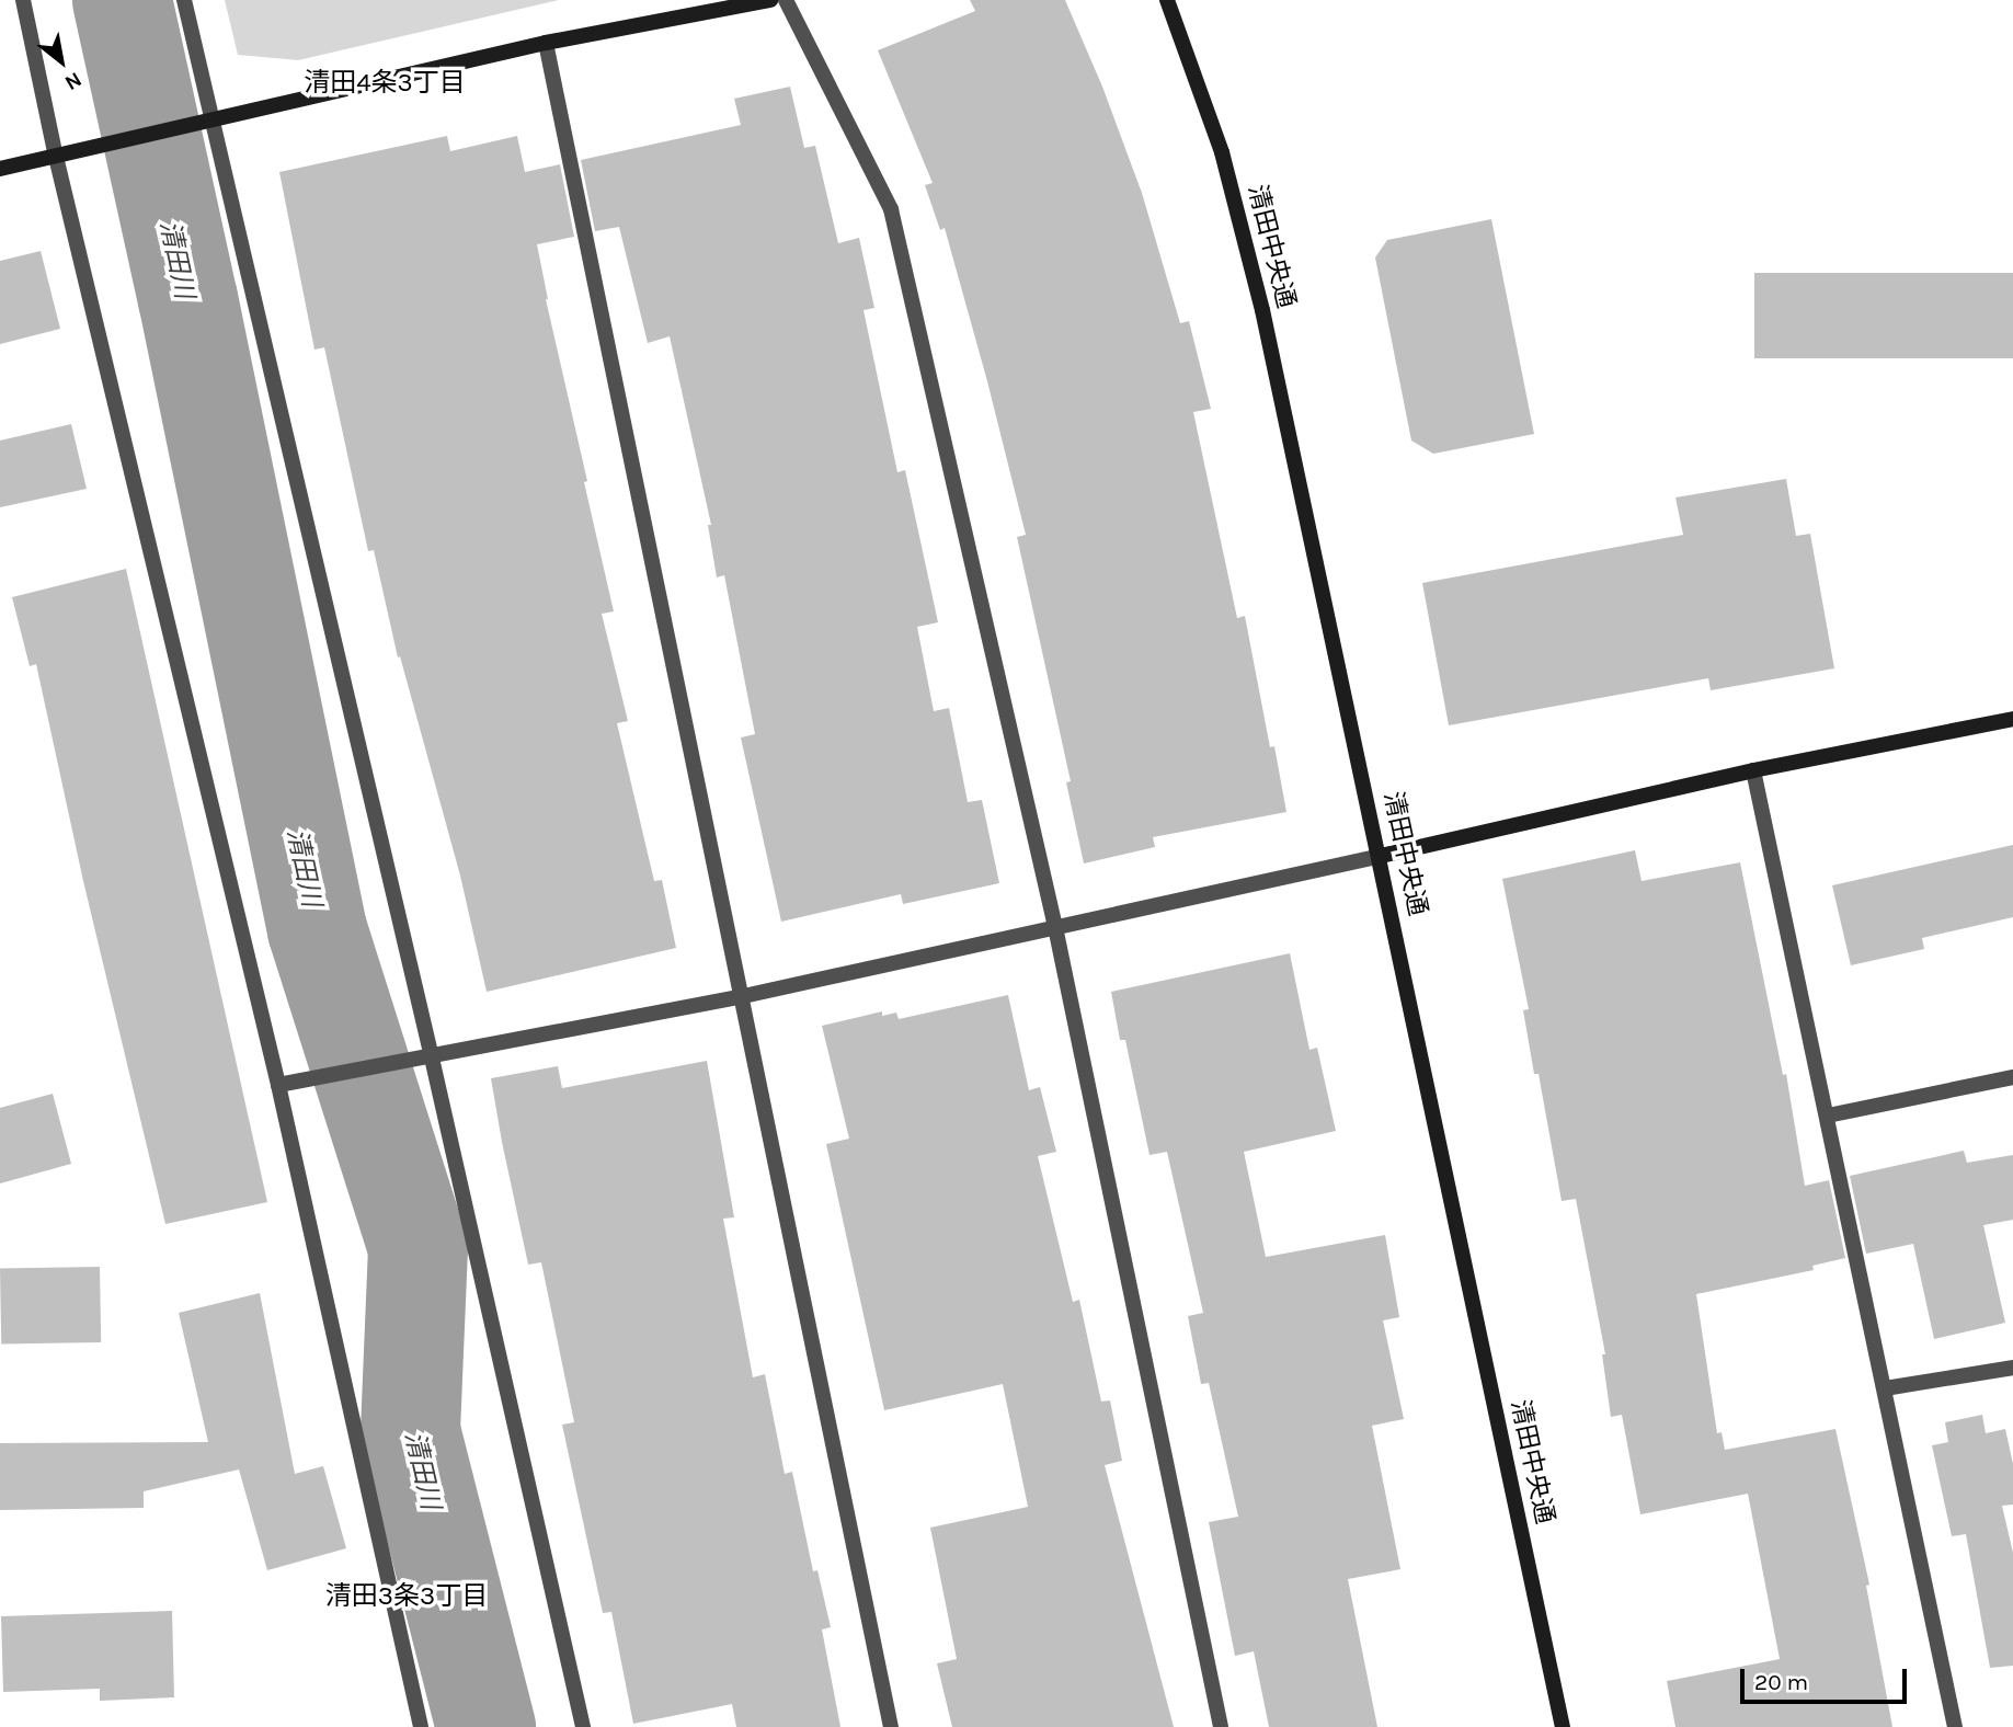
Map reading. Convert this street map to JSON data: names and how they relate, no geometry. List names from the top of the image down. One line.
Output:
{"streets":{"street":["清田中央通"]},"districts":["清田4条3丁目","清田3条3丁目"],"water":["清田川"],"scale_bar":"20 m","north":"bottom right"}
